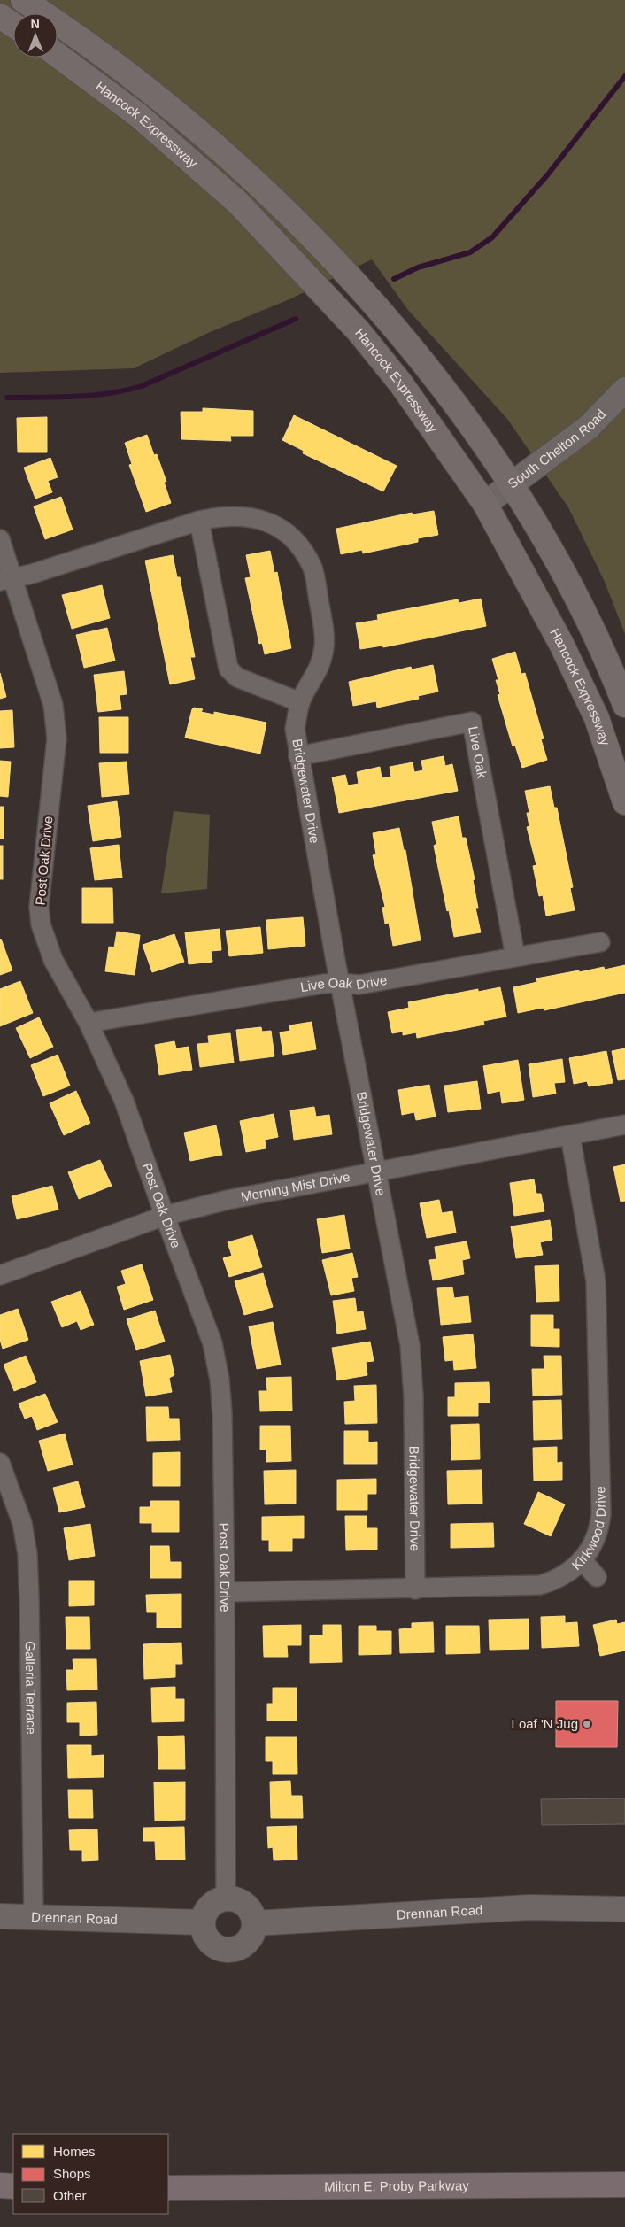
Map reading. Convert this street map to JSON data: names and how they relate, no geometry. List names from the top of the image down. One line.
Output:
{"streets":{"highway":["Milton E. Proby Parkway"],"main road":["Hancock Expressway"],"street":["South Chelton Road","Live Oak","Bridgewater Drive","Post Oak Drive","Live Oak Drive","Morning Mist Drive","Kirkwood Drive","Galleria Terrace","Drennan Road"]},"crossings":[["Hancock Expressway","South Chelton Road"],["Live Oak","Bridgewater Drive"],["Live Oak","Live Oak Drive"],["Bridgewater Drive","Post Oak Drive"],["Bridgewater Drive","Live Oak Drive"],["Bridgewater Drive","Morning Mist Drive"],["Bridgewater Drive","Kirkwood Drive"],["Post Oak Drive","Live Oak Drive"],["Post Oak Drive","Morning Mist Drive"],["Post Oak Drive","Kirkwood Drive"],["Post Oak Drive","Drennan Road"],["Morning Mist Drive","Kirkwood Drive"],["Galleria Terrace","Drennan Road"]],"places":["Loaf 'N Jug"],"legend":["Homes","Shops","Other"],"north":"top"}
